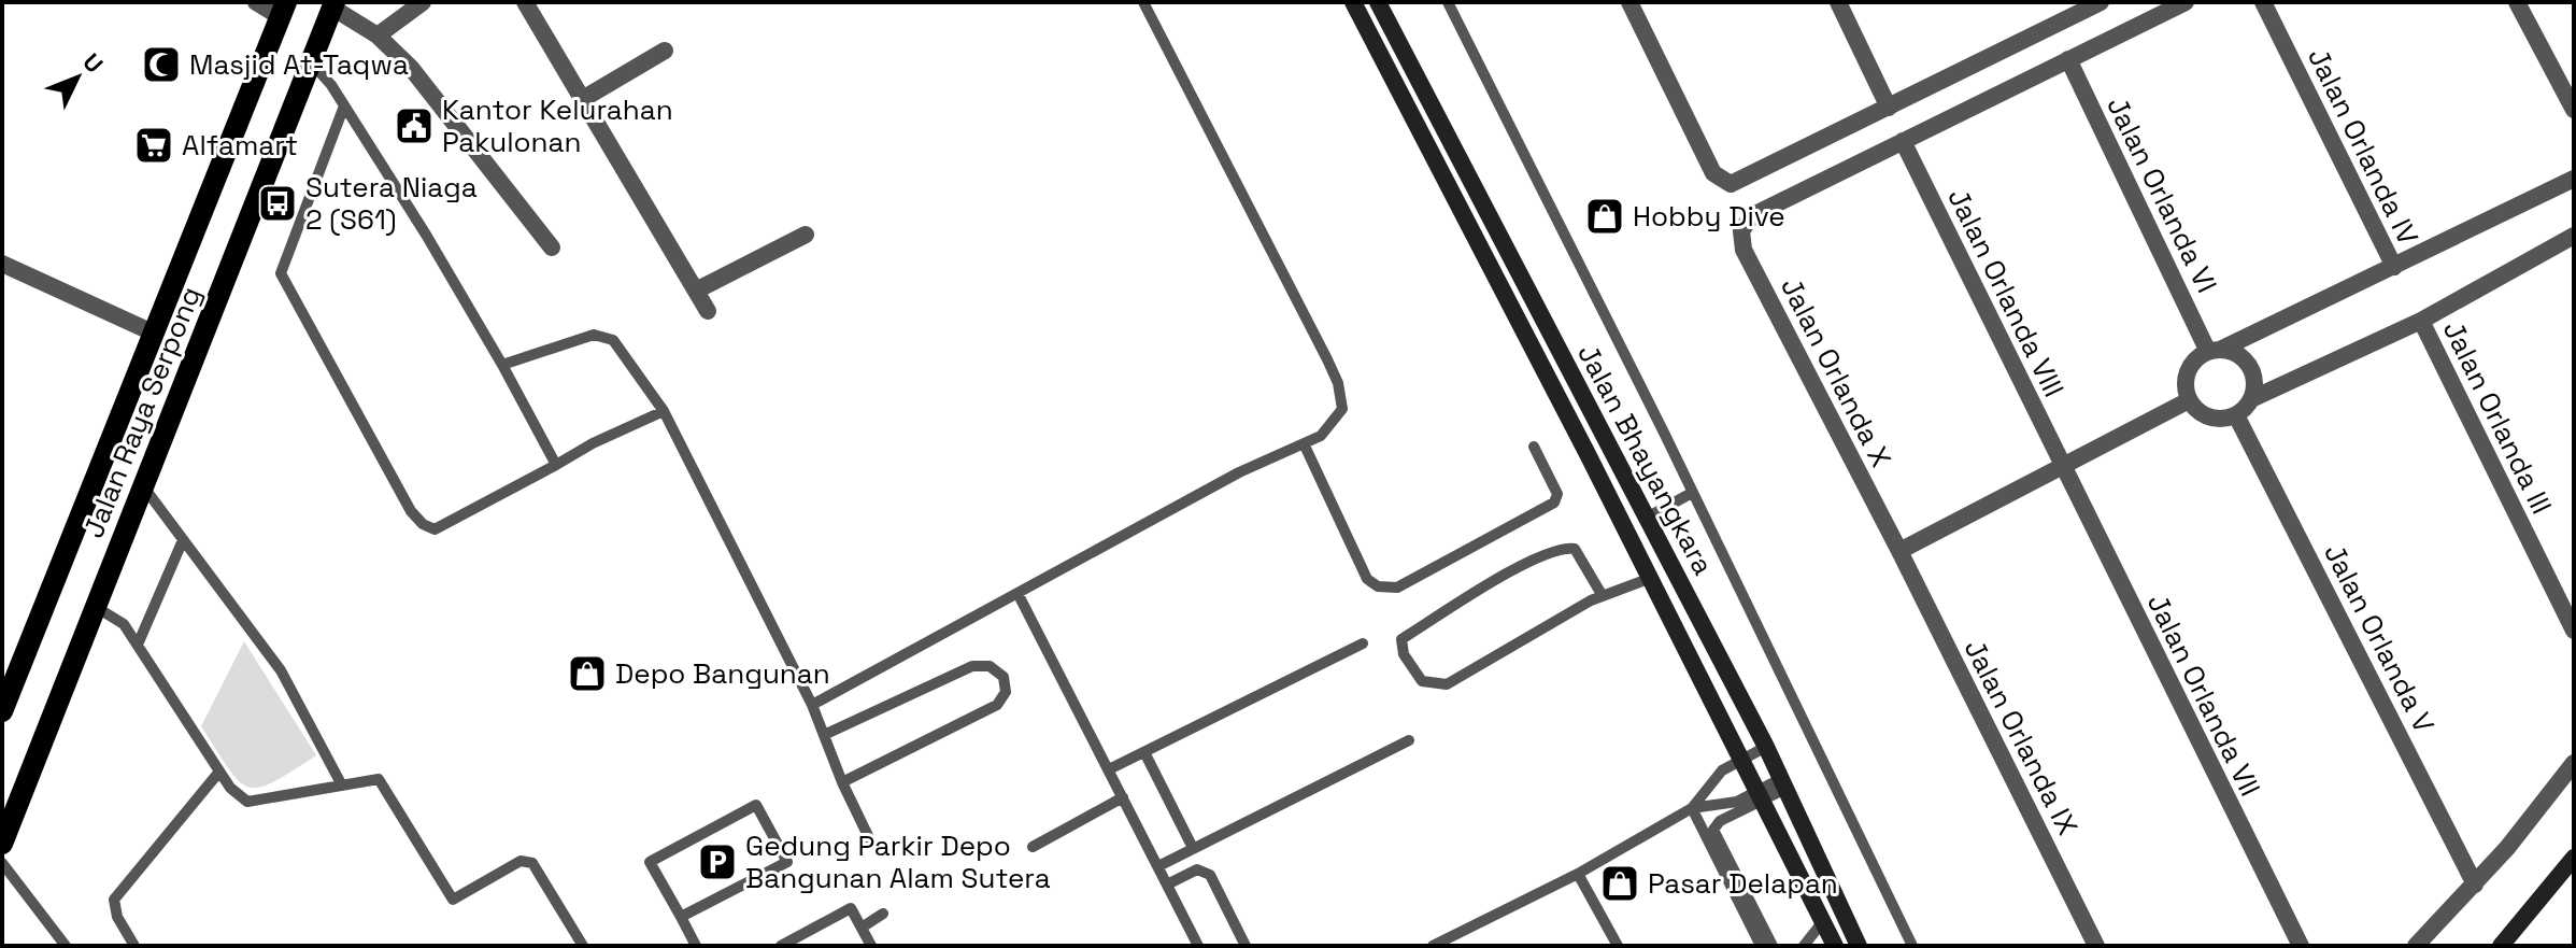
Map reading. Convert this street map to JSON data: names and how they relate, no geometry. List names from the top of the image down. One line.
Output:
{"streets":{"main road":["Jalan Raya Serpong","Jalan Bhayangkara"],"street":["Jalan Orlanda IV","Jalan Orlanda VI","Jalan Orlanda VIII","Jalan Orlanda X","Jalan Orlanda III","Jalan Orlanda V","Jalan Orlanda VII","Jalan Orlanda IX"]},"crossings":[["Jalan Orlanda VI","Jalan Orlanda V"],["Jalan Orlanda VIII","Jalan Orlanda X"],["Jalan Orlanda VIII","Jalan Orlanda VII"],["Jalan Orlanda X","Jalan Orlanda IX"]],"places":{"mosque":["Masjid At-Taqwa"],"public building":["Kantor Kelurahan Pakulonan"],"supermarket":["Alfamart"],"bus stop":["Sutera Niaga 2 (S61)"],"shop":["Hobby Dive","Depo Bangunan","Pasar Delapan"],"parking":["Gedung Parkir Depo Bangunan Alam Sutera"]},"north":"top right"}
